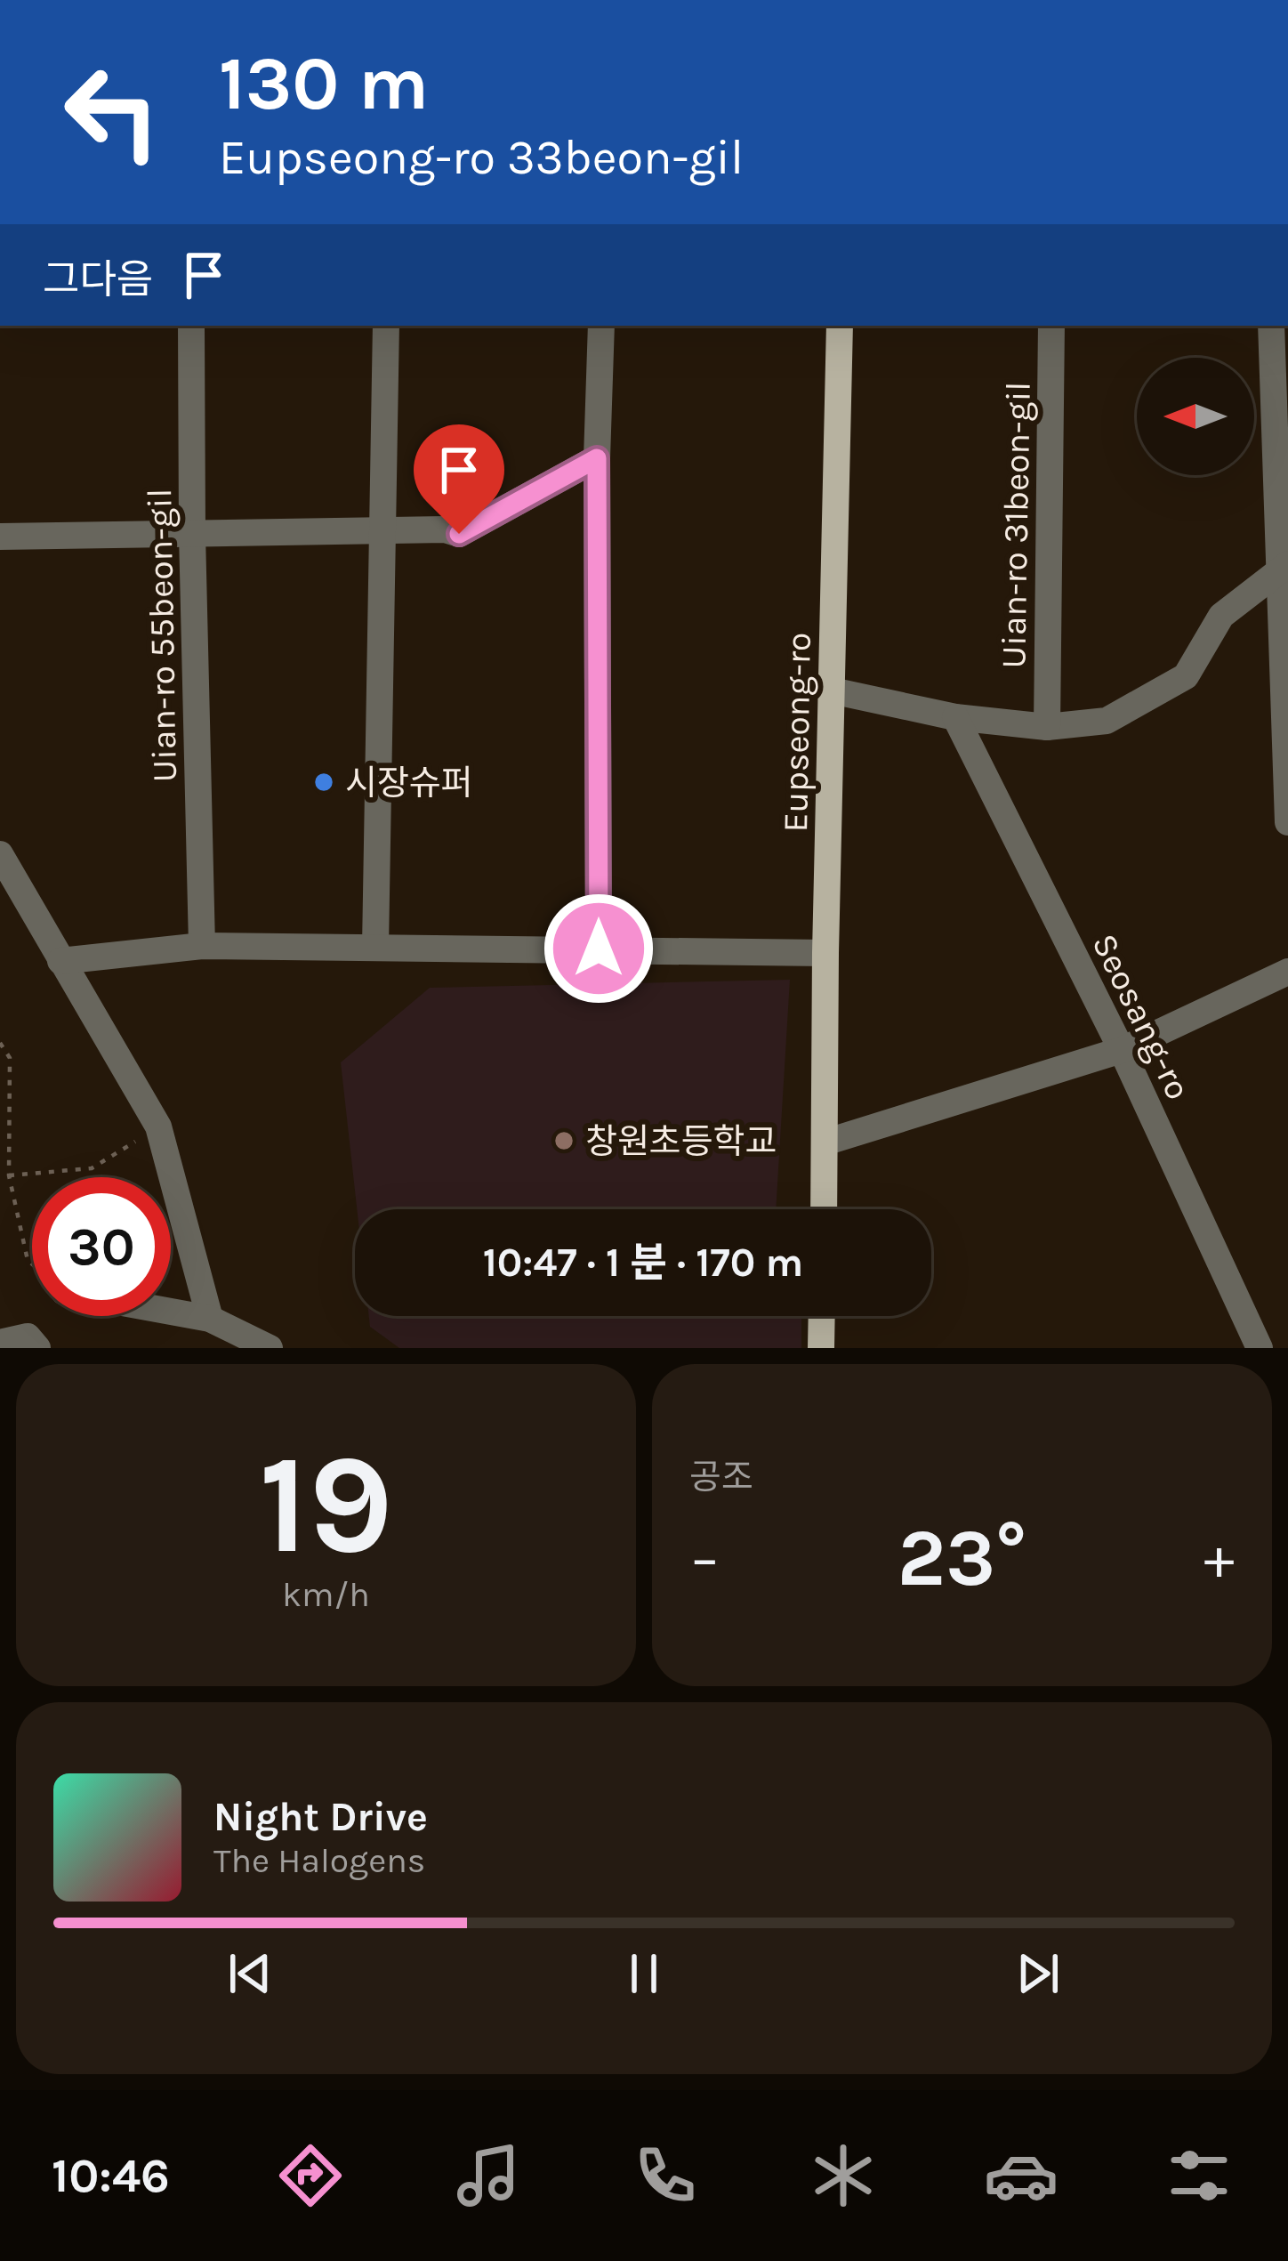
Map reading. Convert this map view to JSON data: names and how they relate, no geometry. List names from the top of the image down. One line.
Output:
{"streets":{"main road":["Eupseong-ro"],"street":["Uian-ro 31beon-gil","Uian-ro 55beon-gil","Seosang-ro"]},"places":["시장슈퍼","창원초등학교"],"north":"left","page":{"turn":["130 m","Eupseong-ro 33beon-gil"],"then":"그다음","limit":"30","trip":"10:47 · 1 분 · 170 m","tile":[["19","km/h"],"공조"],"heat":["−","23°","+"],"song":["Night Drive","The Halogens"],"tabs":"10:46"}}
